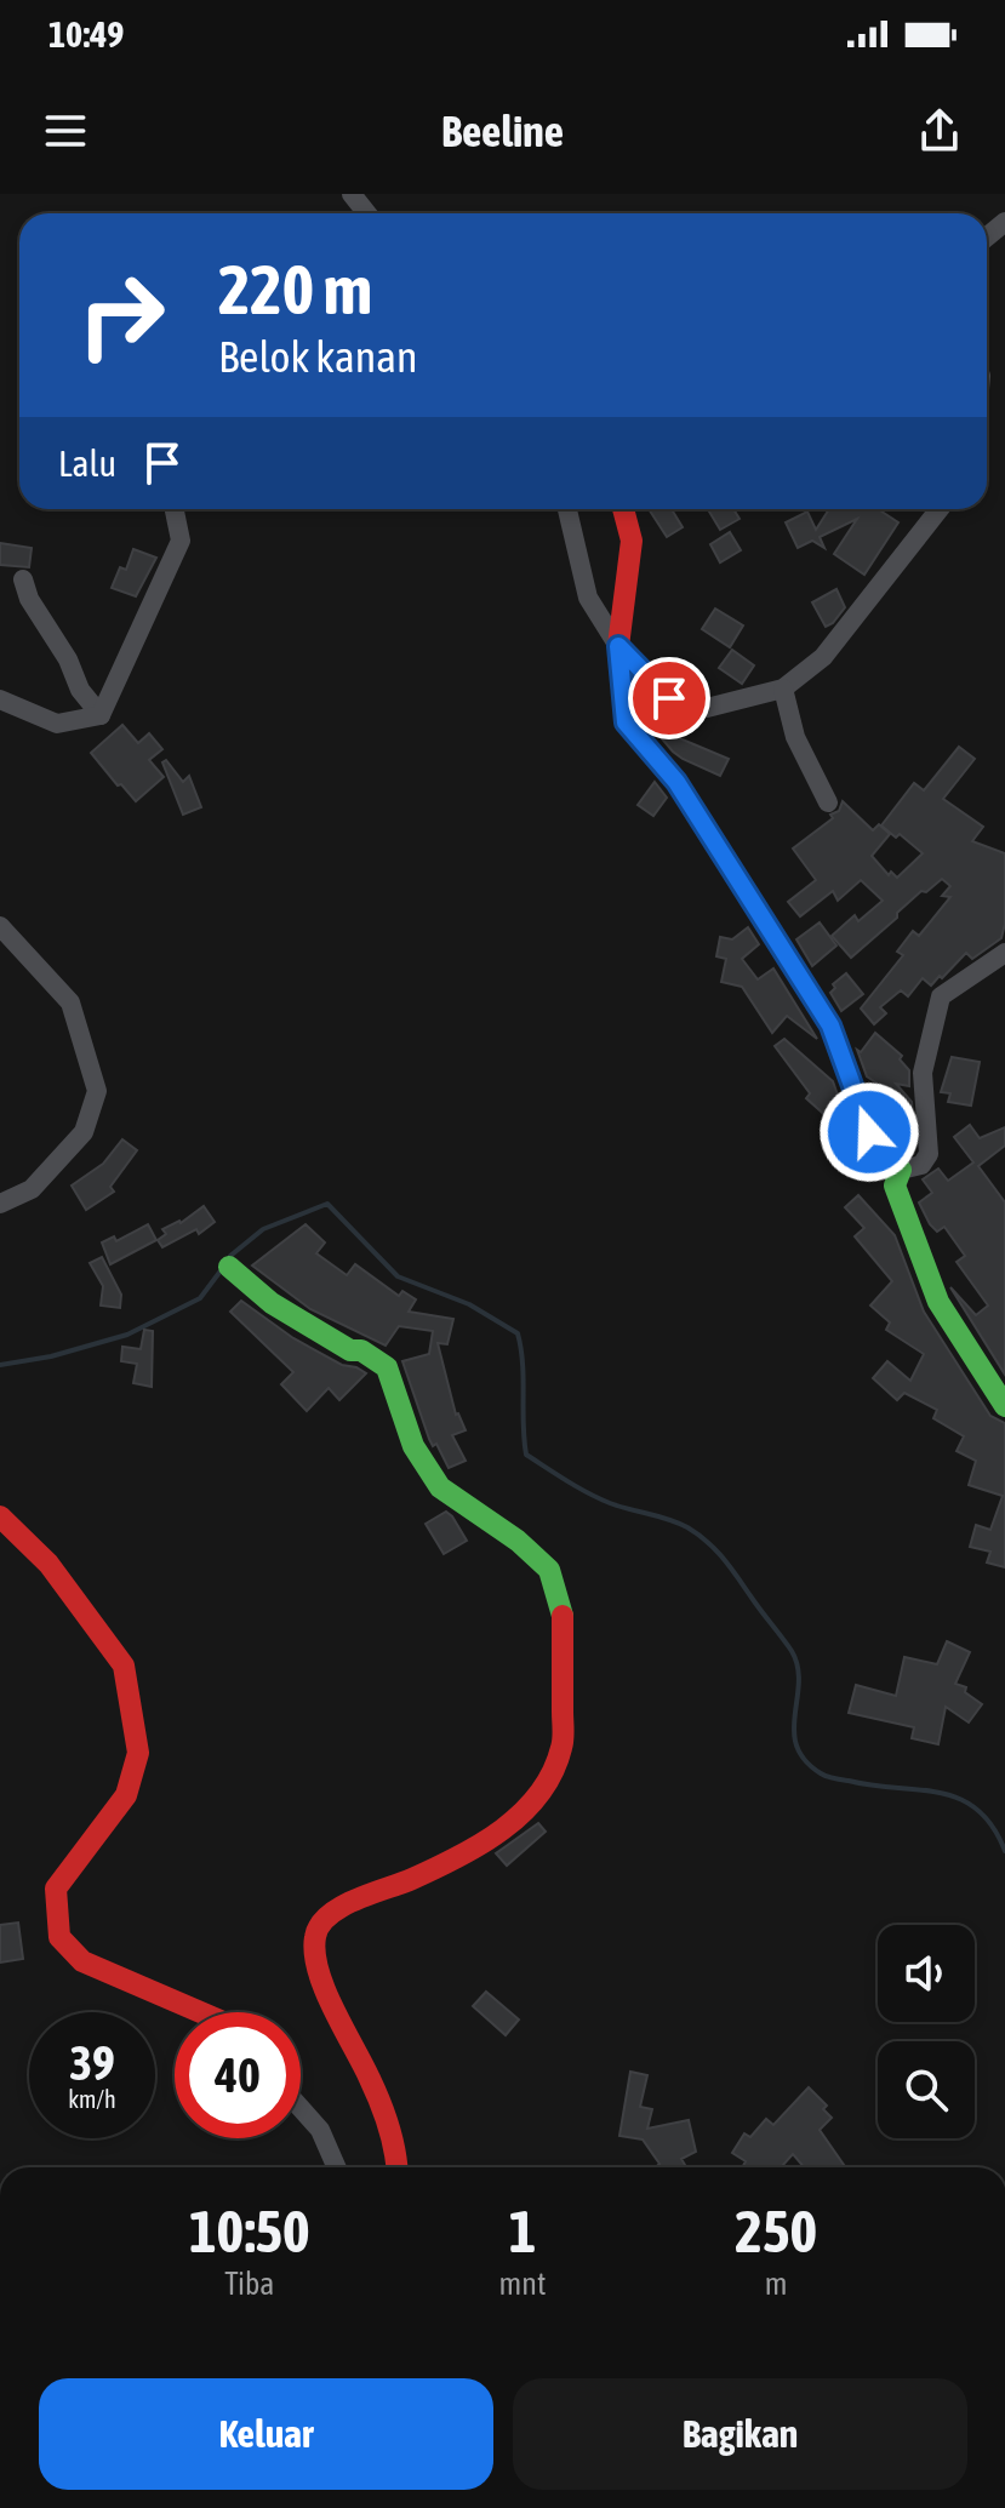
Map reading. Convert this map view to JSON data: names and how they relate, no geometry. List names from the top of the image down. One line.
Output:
{"page":{"status":"10:49","header":"Beeline","turn":["220 m","Belok kanan"],"then":"Lalu","speed":"39 km/h","limit":"40","eta":["10:50","Tiba","1","mnt","250","m"],"buttons":["Keluar","Bagikan"]}}
